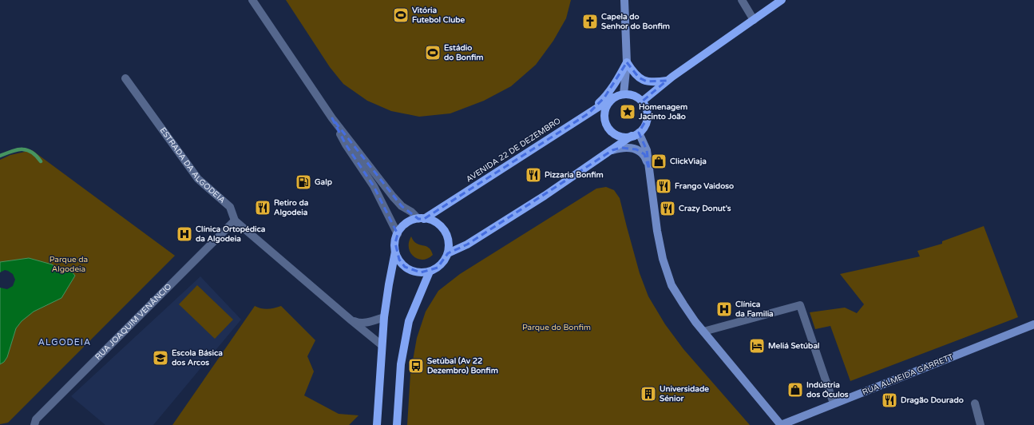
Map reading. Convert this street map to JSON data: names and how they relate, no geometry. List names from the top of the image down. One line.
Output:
{"streets":{"main road":["AVENIDA 22 DE DEZEMBRO","RUA ALMEIDA GARRETT"],"street":["ESTRADA DA ALGODEIA","RUA JOAQUIM VENÂNCIO"]},"crossings":[["ESTRADA DA ALGODEIA","RUA JOAQUIM VENÂNCIO"]],"districts":["ALGODEIA"],"parks":["Parque da Algodeia","Parque do Bonfim"],"places":{"sports":["Vitória Futebol Clube","Estádio do Bonfim"],"church":["Capela do Senhor do Bonfim"],"place":["Homenagem Jacinto João"],"shop":["ClickViaja","Indústria dos Óculos"],"restaurant":["Pizzaria Bonfim","Frango Vaidoso","Retiro da Algodeia","Crazy Donut's","Dragão Dourado"],"fuel station":["Galp"],"hospital":["Clínica Ortopédica da Algodeia","Clínica da Familia"],"hotel":["Meliá Setúbal"],"school or university":["Escola Básica dos Arcos"],"bus stop":["Setúbal (Av 22 Dezembro) Bonfim"],"building":["Universidade Sénior"]}}
